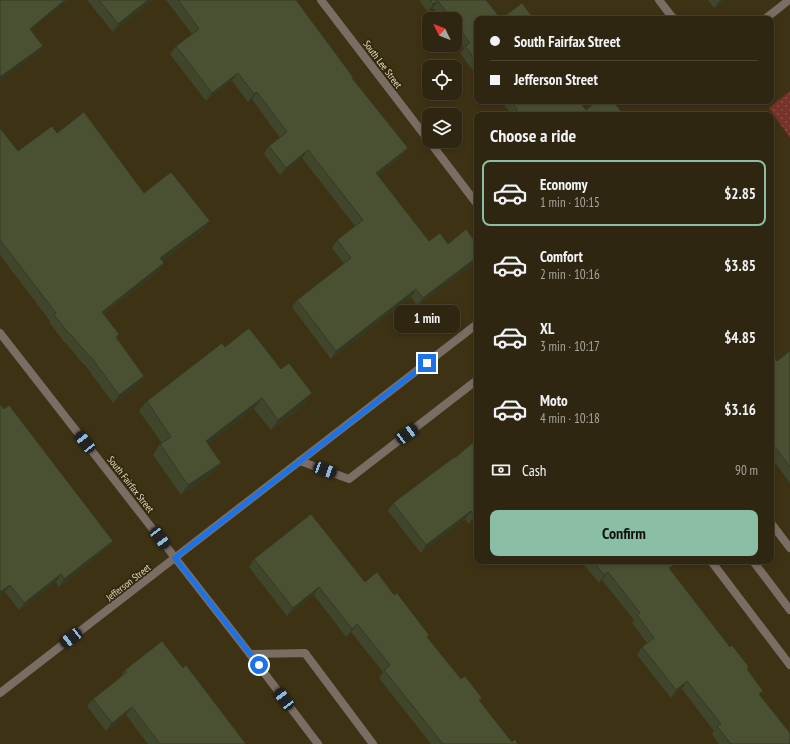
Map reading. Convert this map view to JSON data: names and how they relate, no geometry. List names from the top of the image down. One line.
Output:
{"streets":{"street":["South Lee Street","South Fairfax Street","Jefferson Street"]},"crossings":[["South Fairfax Street","Jefferson Street"]],"north":"top left","page":{"banner":["South Fairfax Street","Jefferson Street"],"heading":"Choose a ride","list":[{"name":"Economy","note":"1 min · 10:15","value":"$2.85"},{"name":"Comfort","note":"2 min · 10:16","value":"$3.85"},{"name":"XL","note":"3 min · 10:17","value":"$4.85"},{"name":"Moto","note":"4 min · 10:18","value":"$3.16"}],"bubble":"1 min","pay":["Cash","90 m"],"buttons":"Confirm"}}
